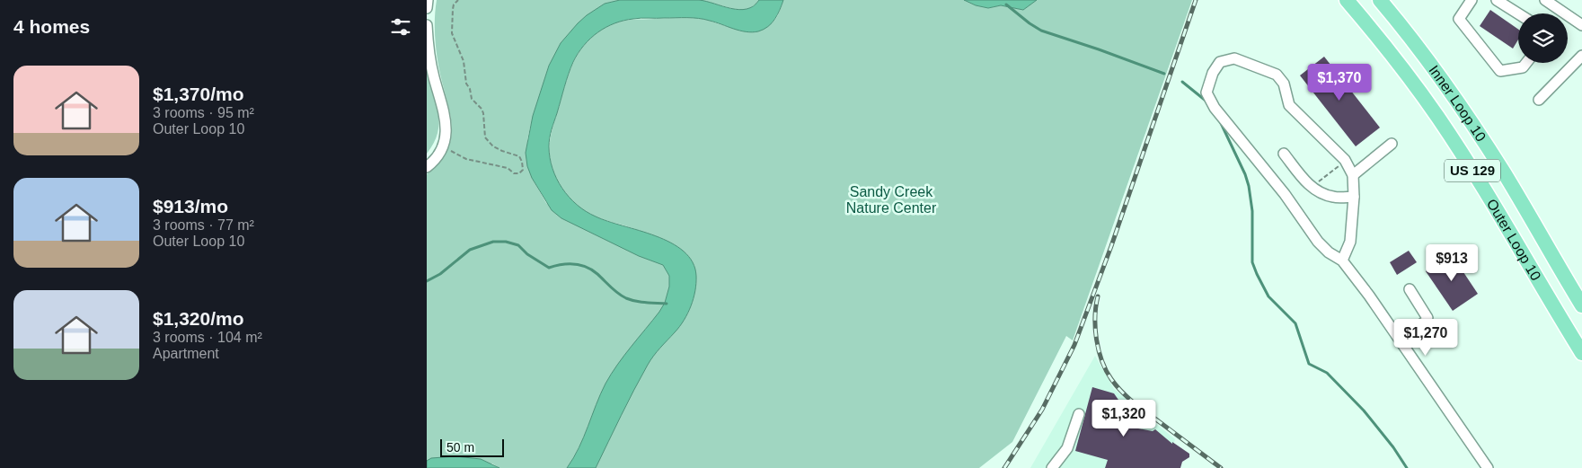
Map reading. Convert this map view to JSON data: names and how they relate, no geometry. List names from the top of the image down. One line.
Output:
{"streets":{"highway":["Inner Loop 10","US 129","Outer Loop 10"]},"parks":["Sandy Creek Nature Center"],"scale_bar":"50 m","page":{"heading":"4 homes","list":[{"name":"$1,370/mo","note":"3 rooms · 95 m² · Outer Loop 10"},{"name":"$913/mo","note":"3 rooms · 77 m² · Outer Loop 10"},{"name":"$1,320/mo","note":"3 rooms · 104 m² · Apartment"}],"price":["$1,370","$913","$1,270","$1,320"],"scale":"50 m"}}
